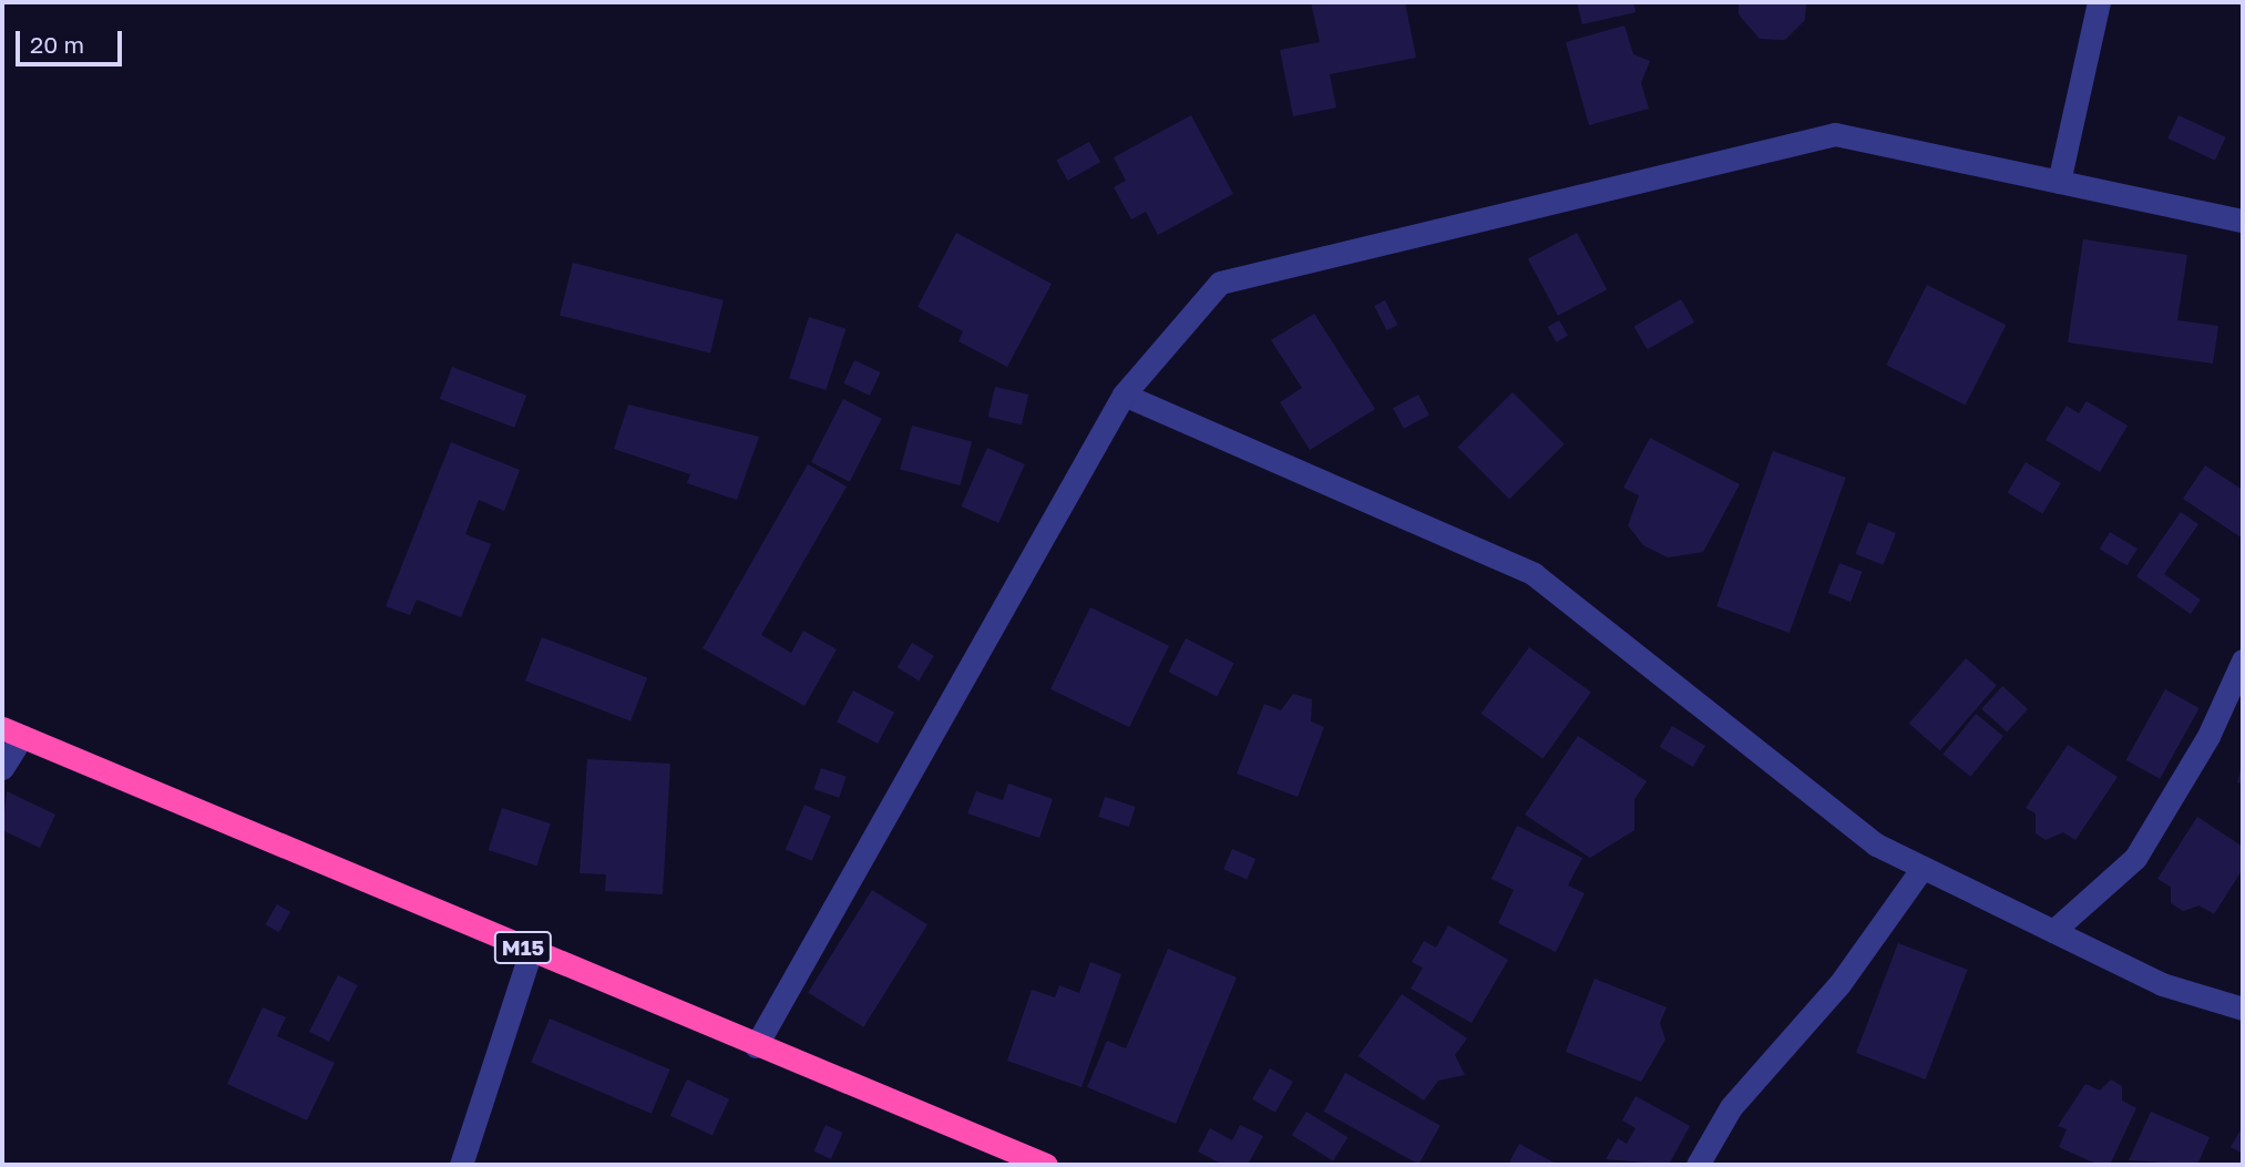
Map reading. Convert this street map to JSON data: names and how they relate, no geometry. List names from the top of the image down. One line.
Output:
{"streets":{"highway":["M15"]},"scale_bar":"20 m"}
